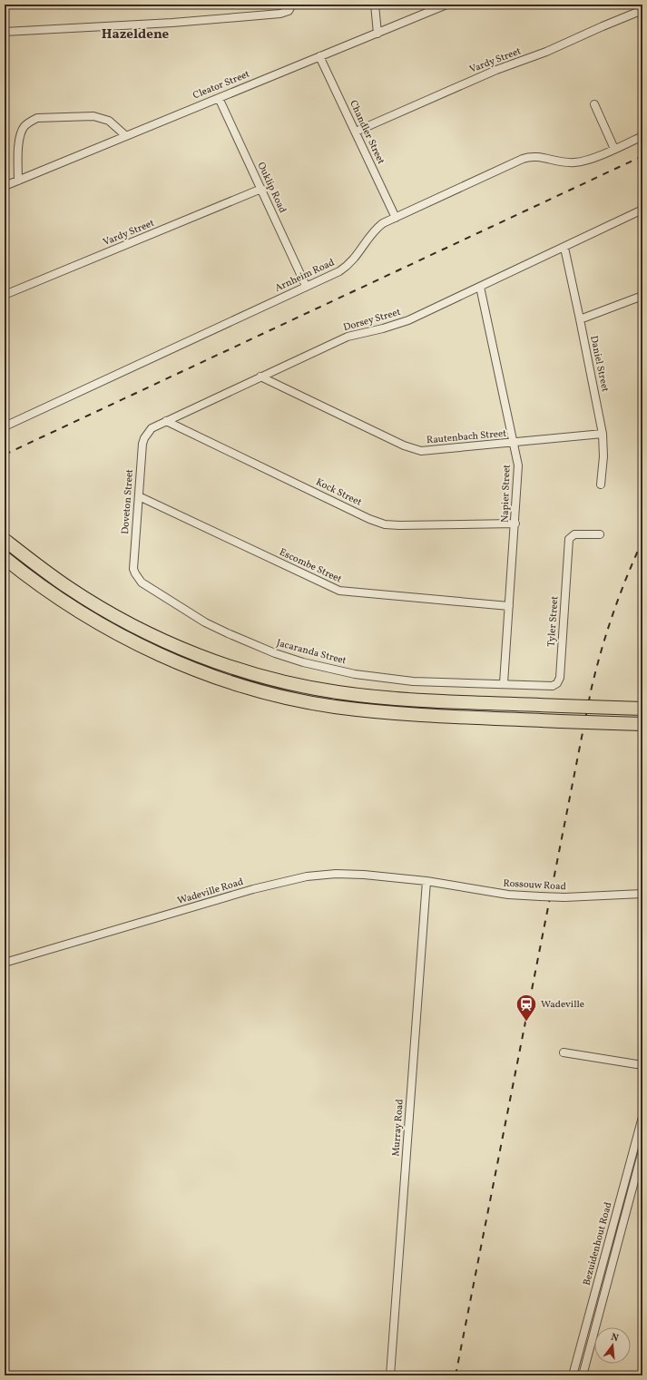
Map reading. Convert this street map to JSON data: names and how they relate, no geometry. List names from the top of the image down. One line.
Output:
{"streets":{"street":["Vardy Street","Cleator Street","Chandler Street","Ouklip Road","Arnheim Road","Dorsey Street","Daniel Street","Rautenbach Street","Kock Street","Napier Street","Doveton Street","Escombe Street","Tyler Street","Jacaranda Street","Rossouw Road","Wadeville Road","Murray Road","Bezuidenhout Road"]},"crossings":[["Vardy Street","Chandler Street"],["Vardy Street","Ouklip Road"],["Cleator Street","Chandler Street"],["Cleator Street","Ouklip Road"],["Chandler Street","Arnheim Road"],["Ouklip Road","Arnheim Road"],["Dorsey Street","Daniel Street"],["Dorsey Street","Rautenbach Street"],["Dorsey Street","Kock Street"],["Dorsey Street","Napier Street"],["Dorsey Street","Doveton Street"],["Daniel Street","Rautenbach Street"],["Rautenbach Street","Napier Street"],["Kock Street","Napier Street"],["Napier Street","Escombe Street"],["Napier Street","Tyler Street"],["Napier Street","Jacaranda Street"],["Doveton Street","Escombe Street"],["Doveton Street","Jacaranda Street"],["Tyler Street","Jacaranda Street"],["Rossouw Road","Wadeville Road"],["Rossouw Road","Murray Road"],["Wadeville Road","Murray Road"]],"districts":["Hazeldene"],"places":{"station":["Wadeville"]},"north":"top"}
